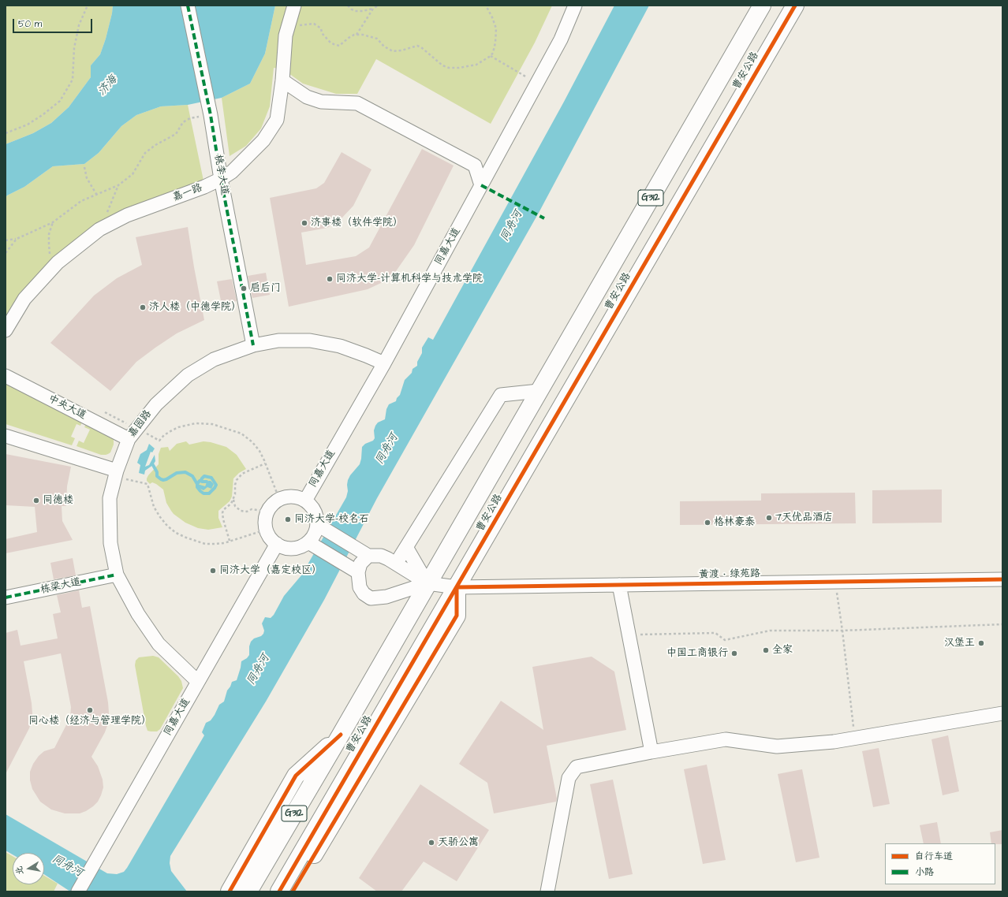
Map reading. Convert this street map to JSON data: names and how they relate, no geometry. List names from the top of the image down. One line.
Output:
{"streets":{"highway":["曹安公路","G312"],"street":["桃李大道","嘉一路","同嘉大道","中央大道","嘉园路","黄渡 • 绿苑路","栋梁大道"]},"crossings":[["曹安公路","黄渡 • 绿苑路"],["桃李大道","嘉一路"],["桃李大道","嘉园路"],["同嘉大道","嘉园路"],["中央大道","嘉园路"],["嘉园路","栋梁大道"]],"water":["济海","同舟河"],"places":["济事楼（软件学院）","同济大学-计算机科学与技术学院","启后门","济人楼（中德学院）","同德楼","7天优品酒店","同济大学-校名石","格林豪泰","同济大学（嘉定校区）","汉堡王","全家","中国工商银行","同心楼（经济与管理学院）","天骄公寓"],"legend":["自行车道","小路"],"scale_bar":"50 m","north":"left"}
